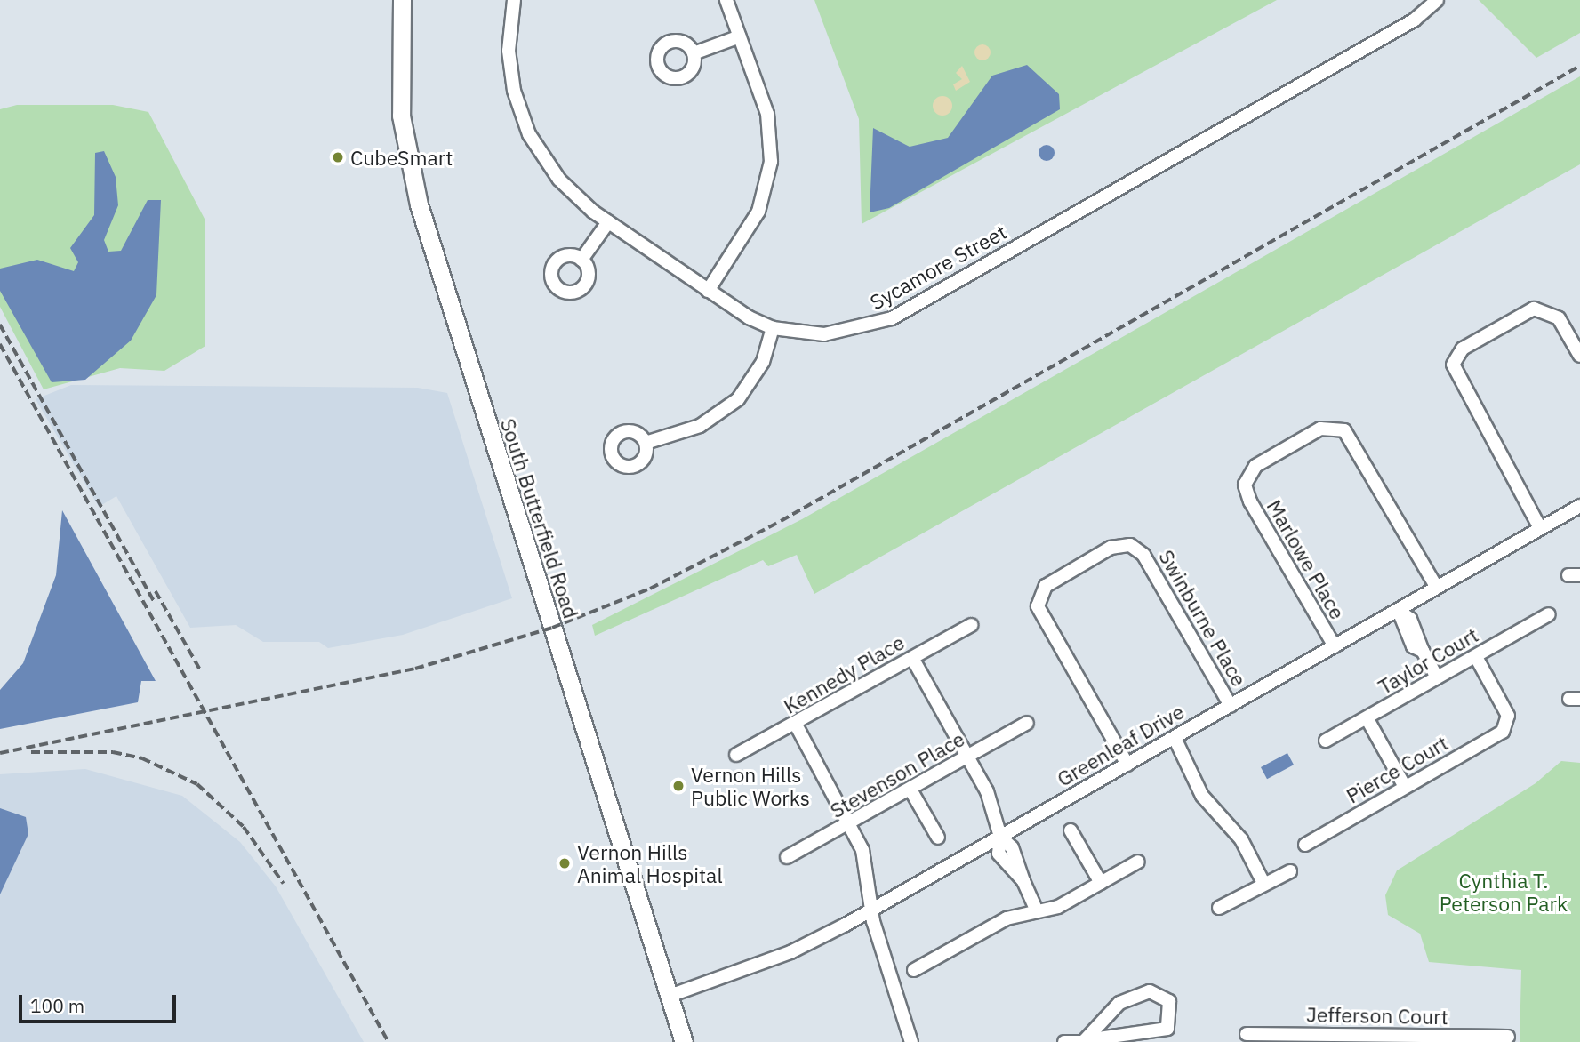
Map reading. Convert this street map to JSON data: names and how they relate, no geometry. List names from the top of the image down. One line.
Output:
{"streets":{"main road":["South Butterfield Road"],"street":["Sycamore Street","Marlowe Place","Swinburne Place","Taylor Court","Kennedy Place","Greenleaf Drive","Pierce Court","Stevenson Place","Jefferson Court"]},"crossings":[["South Butterfield Road","Greenleaf Drive"],["Marlowe Place","Greenleaf Drive"],["Swinburne Place","Greenleaf Drive"],["Taylor Court","Pierce Court"]],"parks":["Cynthia T. Peterson Park"],"places":["CubeSmart","Vernon Hills Public Works","Vernon Hills Animal Hospital"],"scale_bar":"100 m"}
